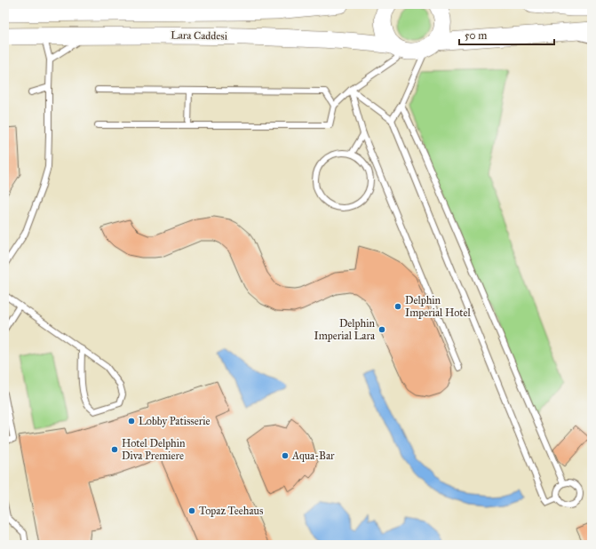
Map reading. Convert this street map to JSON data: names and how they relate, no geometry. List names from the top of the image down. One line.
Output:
{"streets":{"main road":["Lara Caddesi"]},"places":["Delphin Imperial Hotel","Delphin Imperial Lara","Lobby Patisserie","Hotel Delphin Diva Premiere","Aqua-Bar","Topaz Teehaus"],"scale_bar":"50 m"}
